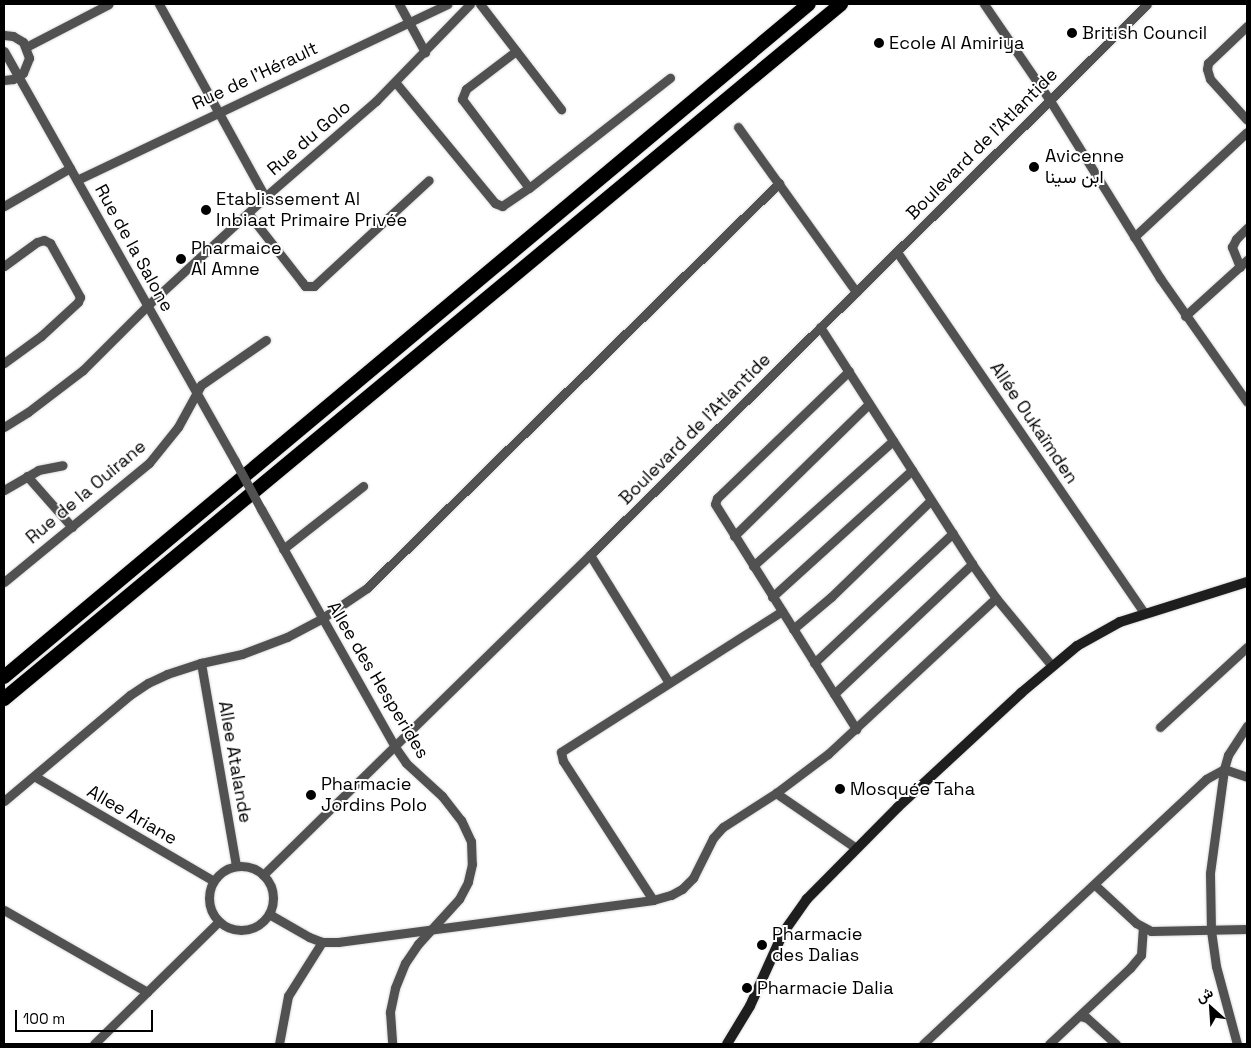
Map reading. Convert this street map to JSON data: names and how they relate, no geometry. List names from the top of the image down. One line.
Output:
{"streets":{"street":["Rue de l'Hérault","Rue du Golo","Boulevard de l'Atlantide","Rue de la Salone","Allée Oukaïmden","Rue de la Ouirane","Allee des Hesperides","Allee Atalande","Allee Ariane"]},"crossings":[["Rue de l'Hérault","Rue de la Salone"],["Rue du Golo","Rue de la Salone"],["Boulevard de l'Atlantide","Allée Oukaïmden"],["Boulevard de l'Atlantide","Allee des Hesperides"],["Boulevard de l'Atlantide","Allee Atalande"],["Boulevard de l'Atlantide","Allee Ariane"],["Rue de la Salone","Rue de la Ouirane"],["Rue de la Salone","Allee des Hesperides"],["Allee Atalande","Allee Ariane"]],"places":["British Council","Ecole Al Amiriya","Avicenne ابن سينا","Etablissement Al Inbiaat Primaire Privée","Pharmaice Al Amne","Mosquée Taha","Pharmacie Jordins Polo","Pharmacie des Dalias","Pharmacie Dalia"],"scale_bar":"100 m","north":"top left"}
